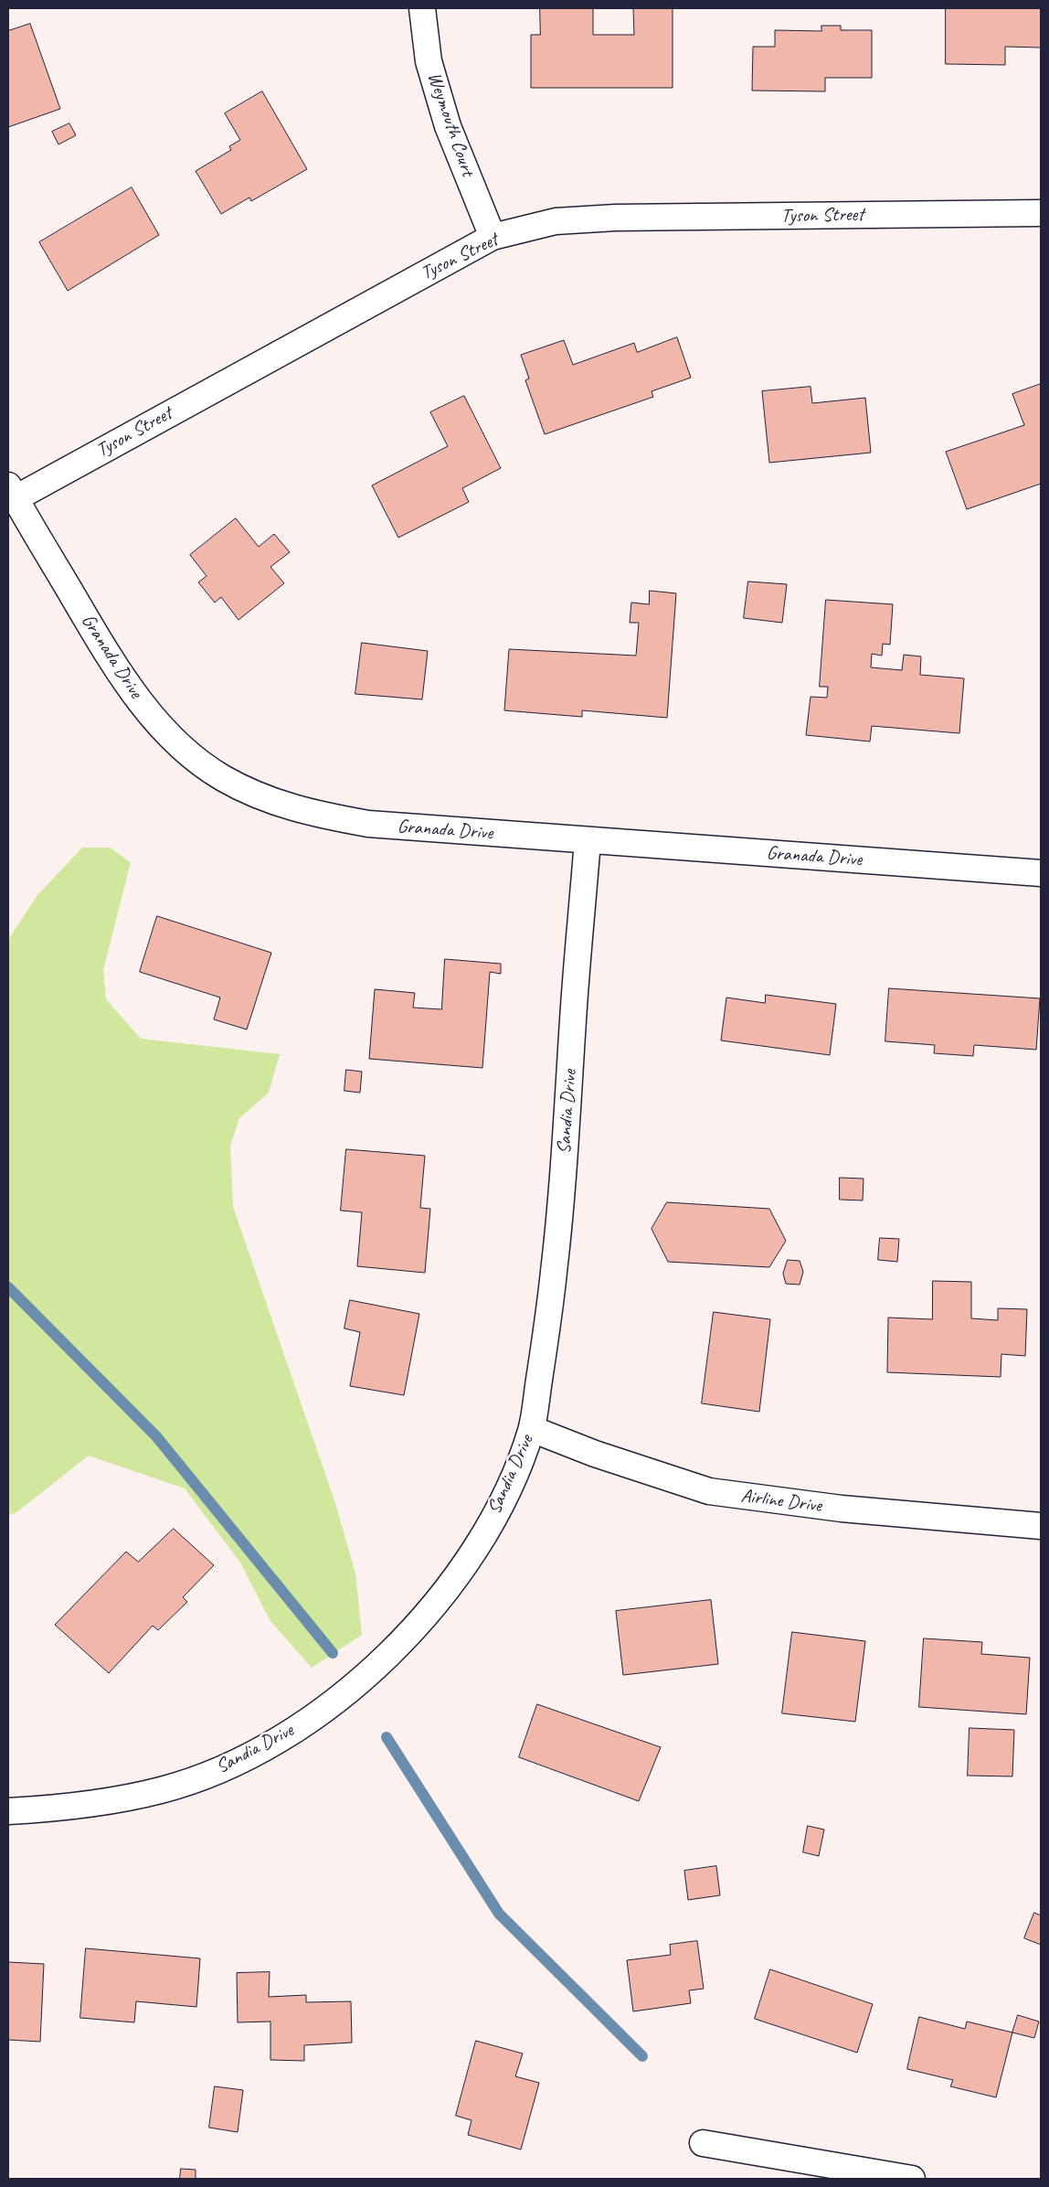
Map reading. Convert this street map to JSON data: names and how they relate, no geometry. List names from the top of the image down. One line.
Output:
{"streets":{"street":["Weymouth Court","Tyson Street","Granada Drive","Sandia Drive","Airline Drive"]},"crossings":[["Weymouth Court","Tyson Street"],["Tyson Street","Granada Drive"],["Granada Drive","Sandia Drive"],["Sandia Drive","Airline Drive"]]}
